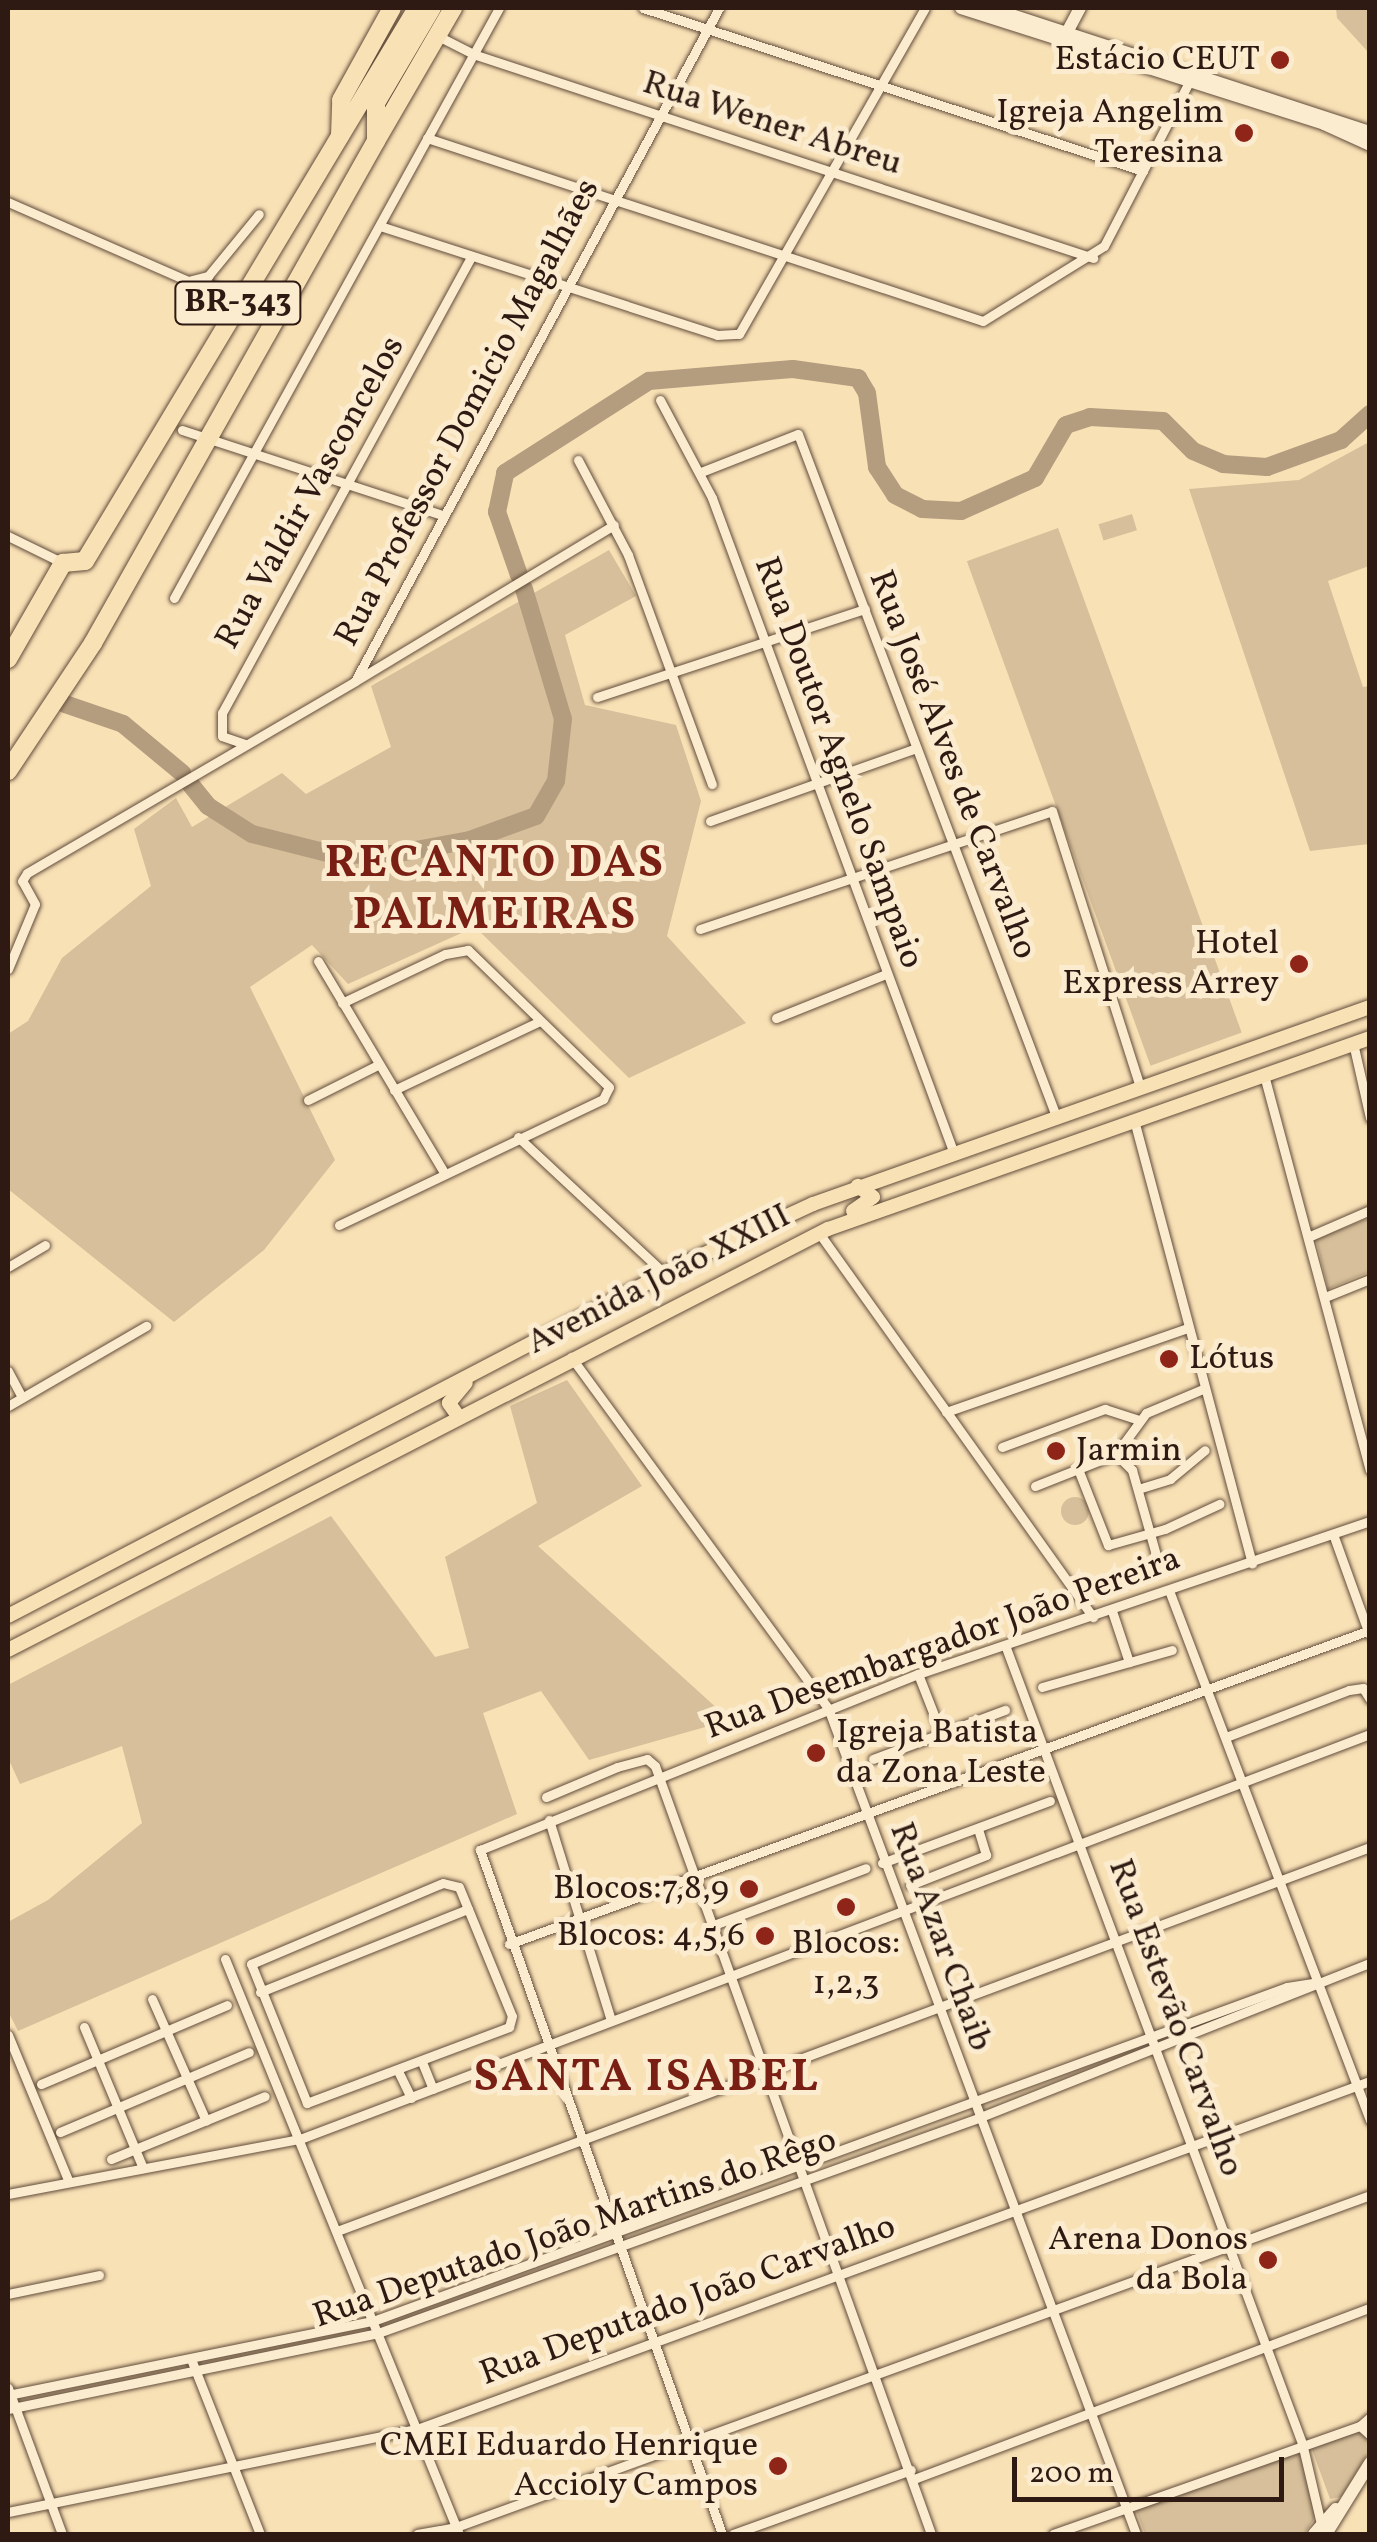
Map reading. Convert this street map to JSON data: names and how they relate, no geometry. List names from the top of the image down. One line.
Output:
{"streets":{"highway":["BR-343"],"main road":["Avenida João XXIII"],"street":["Rua Wener Abreu","Rua Professor Domicio Magalhães","Rua Valdir Vasconcelos","Rua Doutor Agnelo Sampaio","Rua José Alves de Carvalho","Rua Desembargador João Pereira","Rua Azar Chaib","Rua Estevão Carvalho","Rua Deputado João Martins do Rêgo","Rua Deputado João Carvalho"]},"crossings":[["Rua Wener Abreu","Rua Professor Domicio Magalhães"],["Rua Professor Domicio Magalhães","Rua Valdir Vasconcelos"],["Rua Doutor Agnelo Sampaio","Rua José Alves de Carvalho"],["Rua Doutor Agnelo Sampaio","Avenida João XXIII"],["Rua José Alves de Carvalho","Avenida João XXIII"],["Avenida João XXIII","Rua Azar Chaib"],["Rua Desembargador João Pereira","Rua Azar Chaib"],["Rua Desembargador João Pereira","Rua Estevão Carvalho"],["Rua Azar Chaib","Rua Deputado João Martins do Rêgo"],["Rua Azar Chaib","Rua Deputado João Carvalho"],["Rua Estevão Carvalho","Rua Deputado João Martins do Rêgo"],["Rua Estevão Carvalho","Rua Deputado João Carvalho"]],"districts":["RECANTO DAS PALMEIRAS","SANTA ISABEL"],"places":["Estácio CEUT","Igreja Angelim Teresina","Hotel Express Arrey","Lótus","Jarmin","Igreja Batista da Zona Leste","Blocos:7,8,9","Blocos: 1,2,3","Blocos: 4,5,6","Arena Donos da Bola","CMEI Eduardo Henrique Accioly Campos"],"scale_bar":"200 m"}
